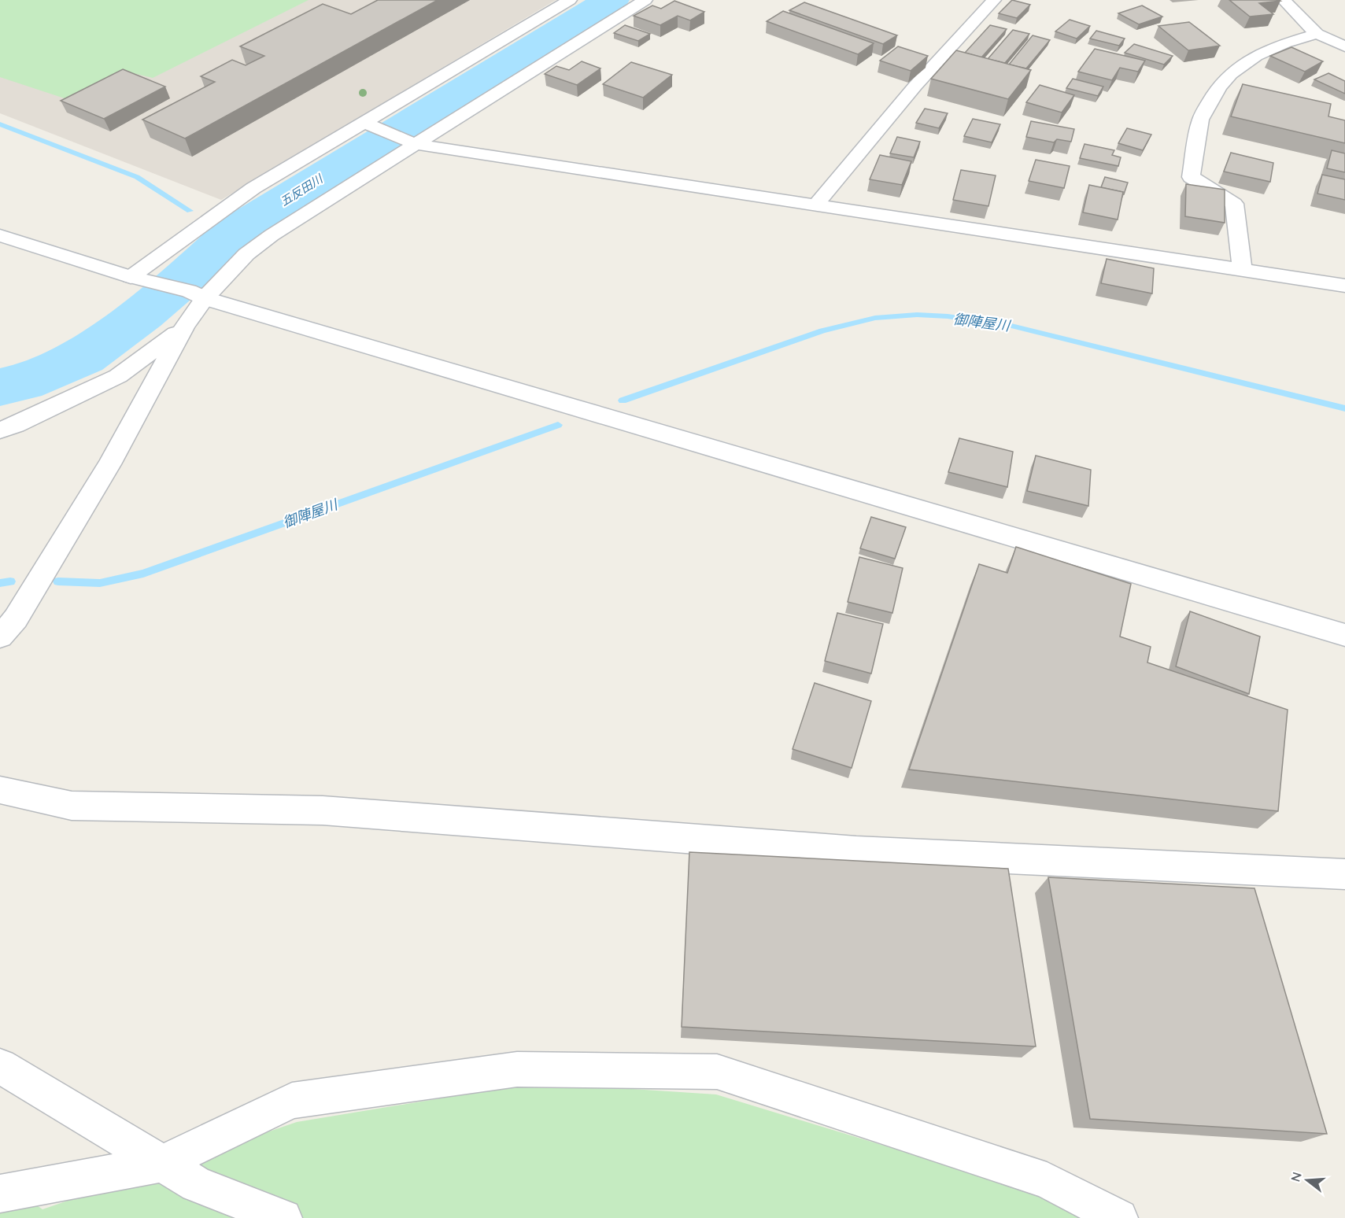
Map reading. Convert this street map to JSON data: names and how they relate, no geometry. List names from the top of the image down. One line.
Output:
{"water":["五反田川","御陣屋川"],"north":"left"}
